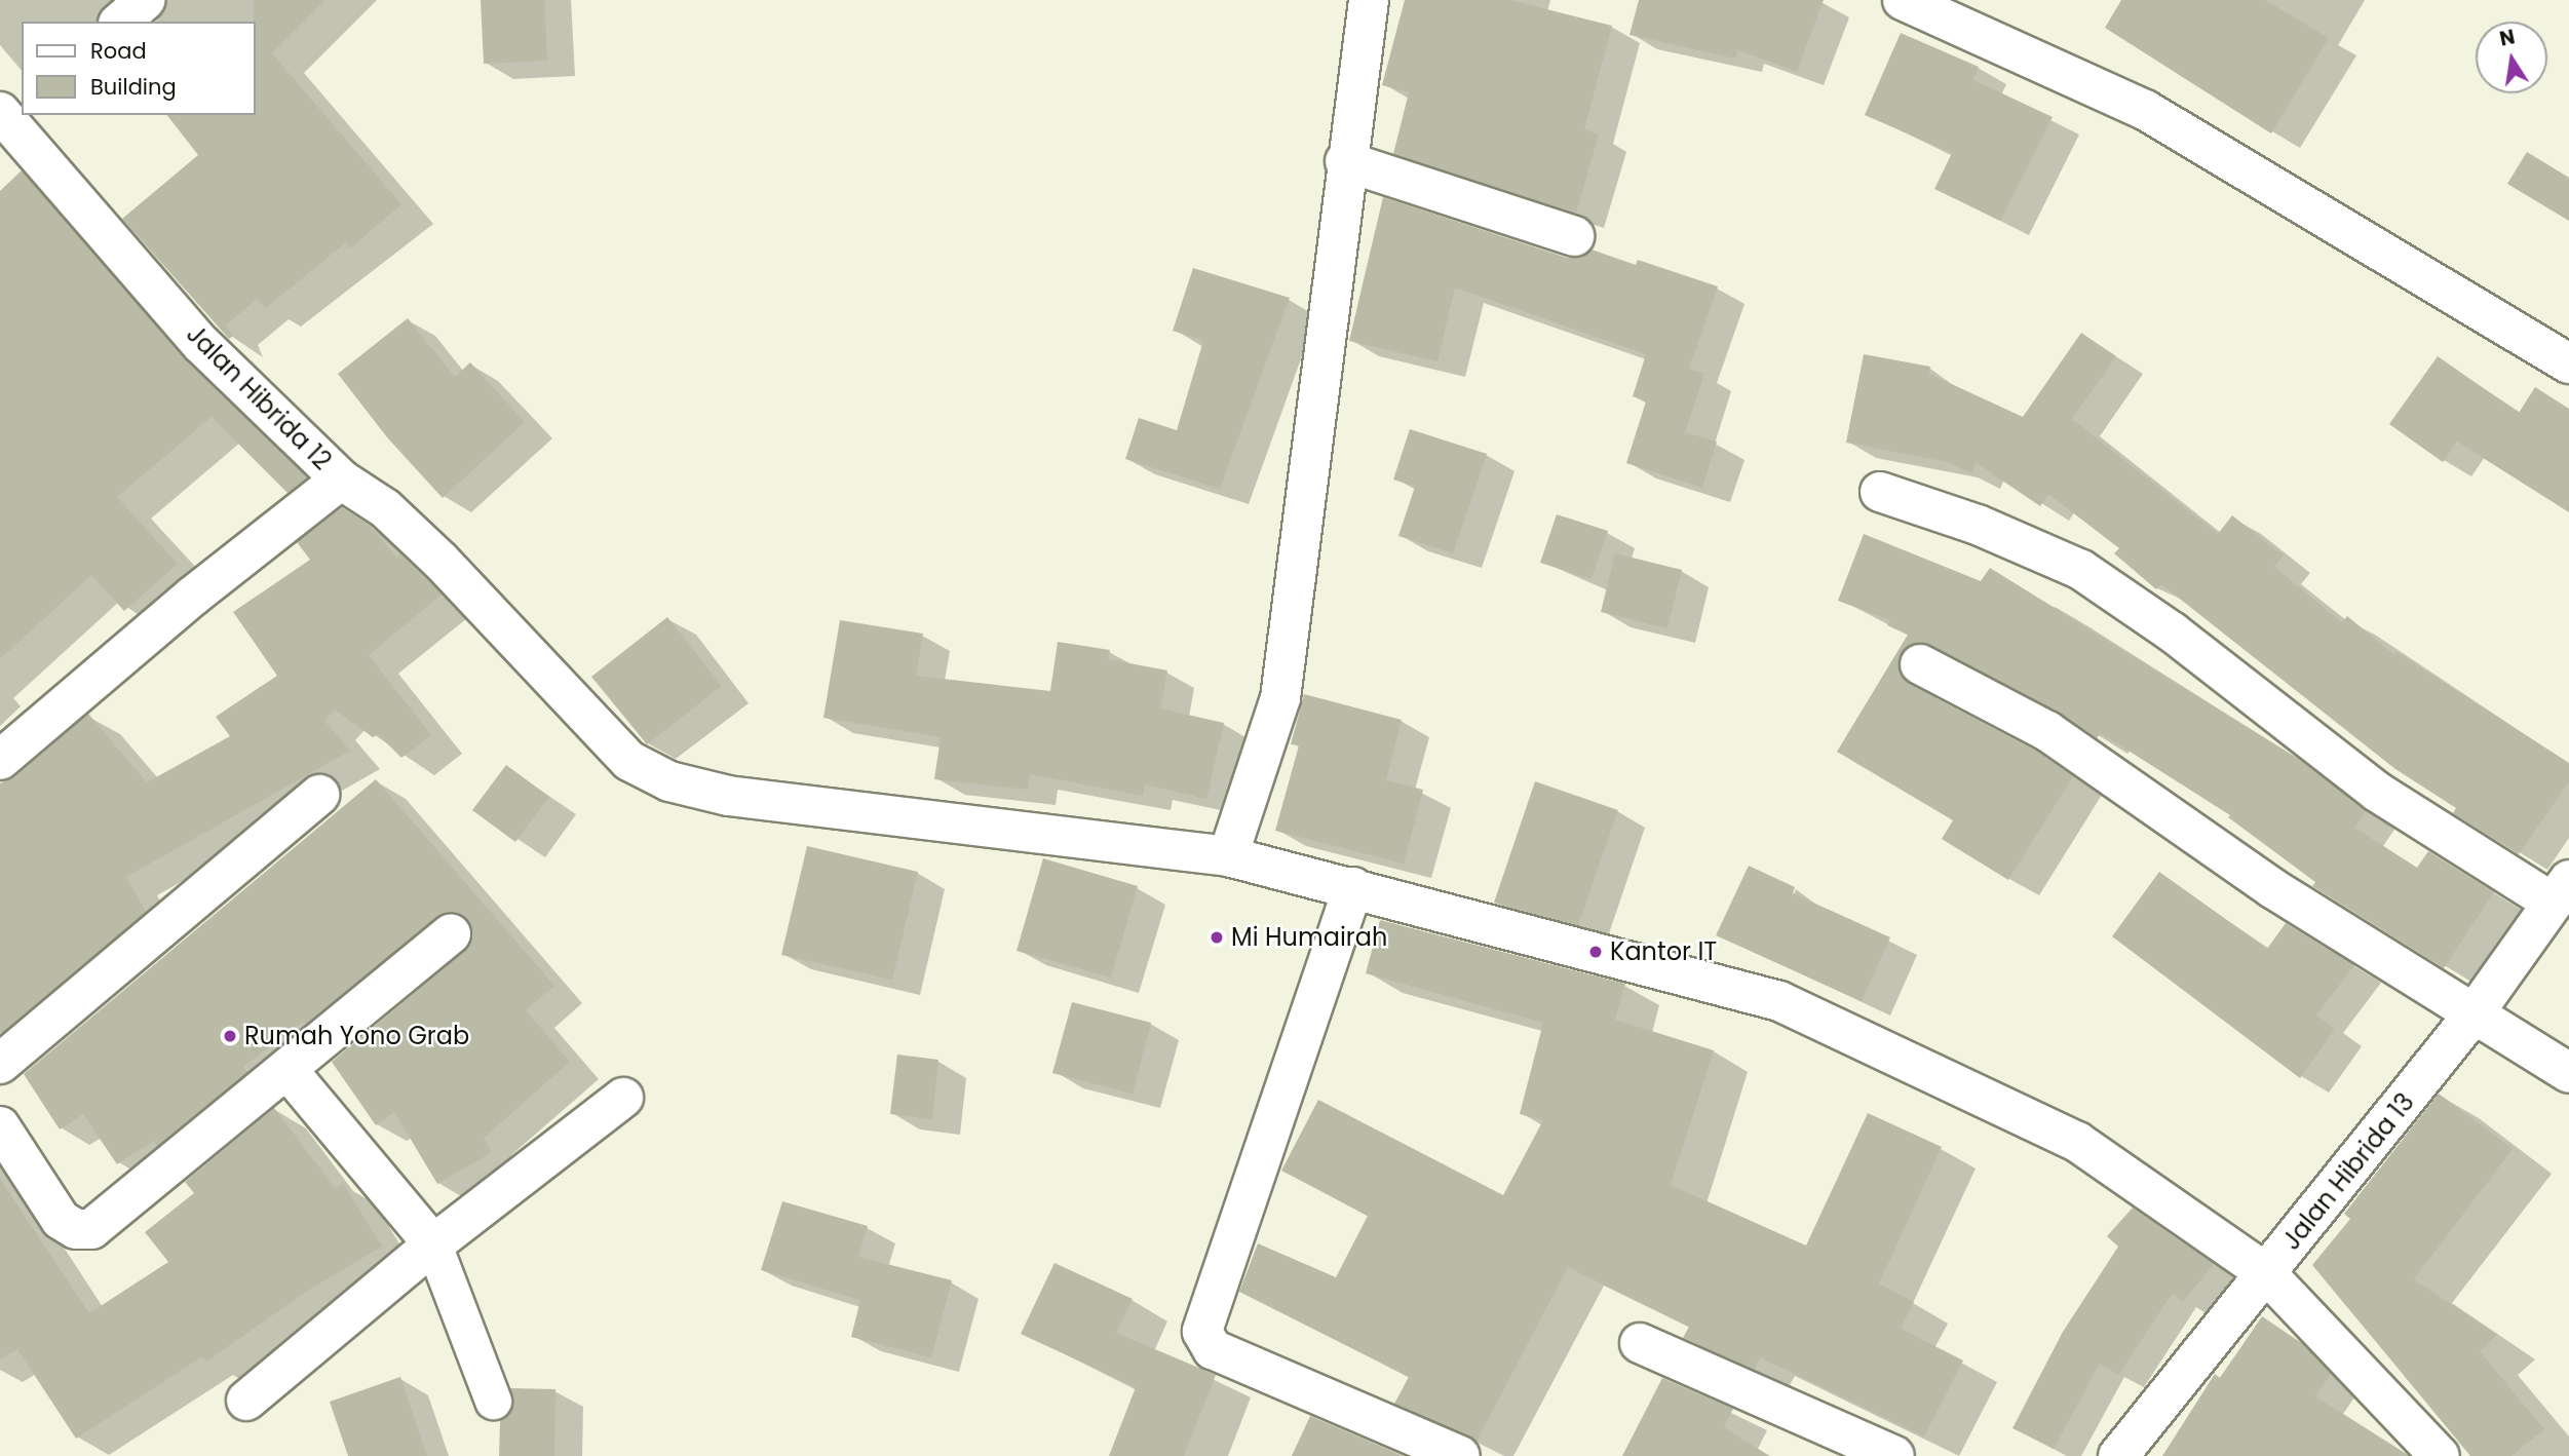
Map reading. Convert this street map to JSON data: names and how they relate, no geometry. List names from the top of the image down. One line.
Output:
{"streets":{"street":["Jalan Hibrida 12","Jalan Hibrida 13"]},"places":["Mi Humairah","Kantor IT","Rumah Yono Grab"],"legend":["Road","Building"],"north":"top"}
